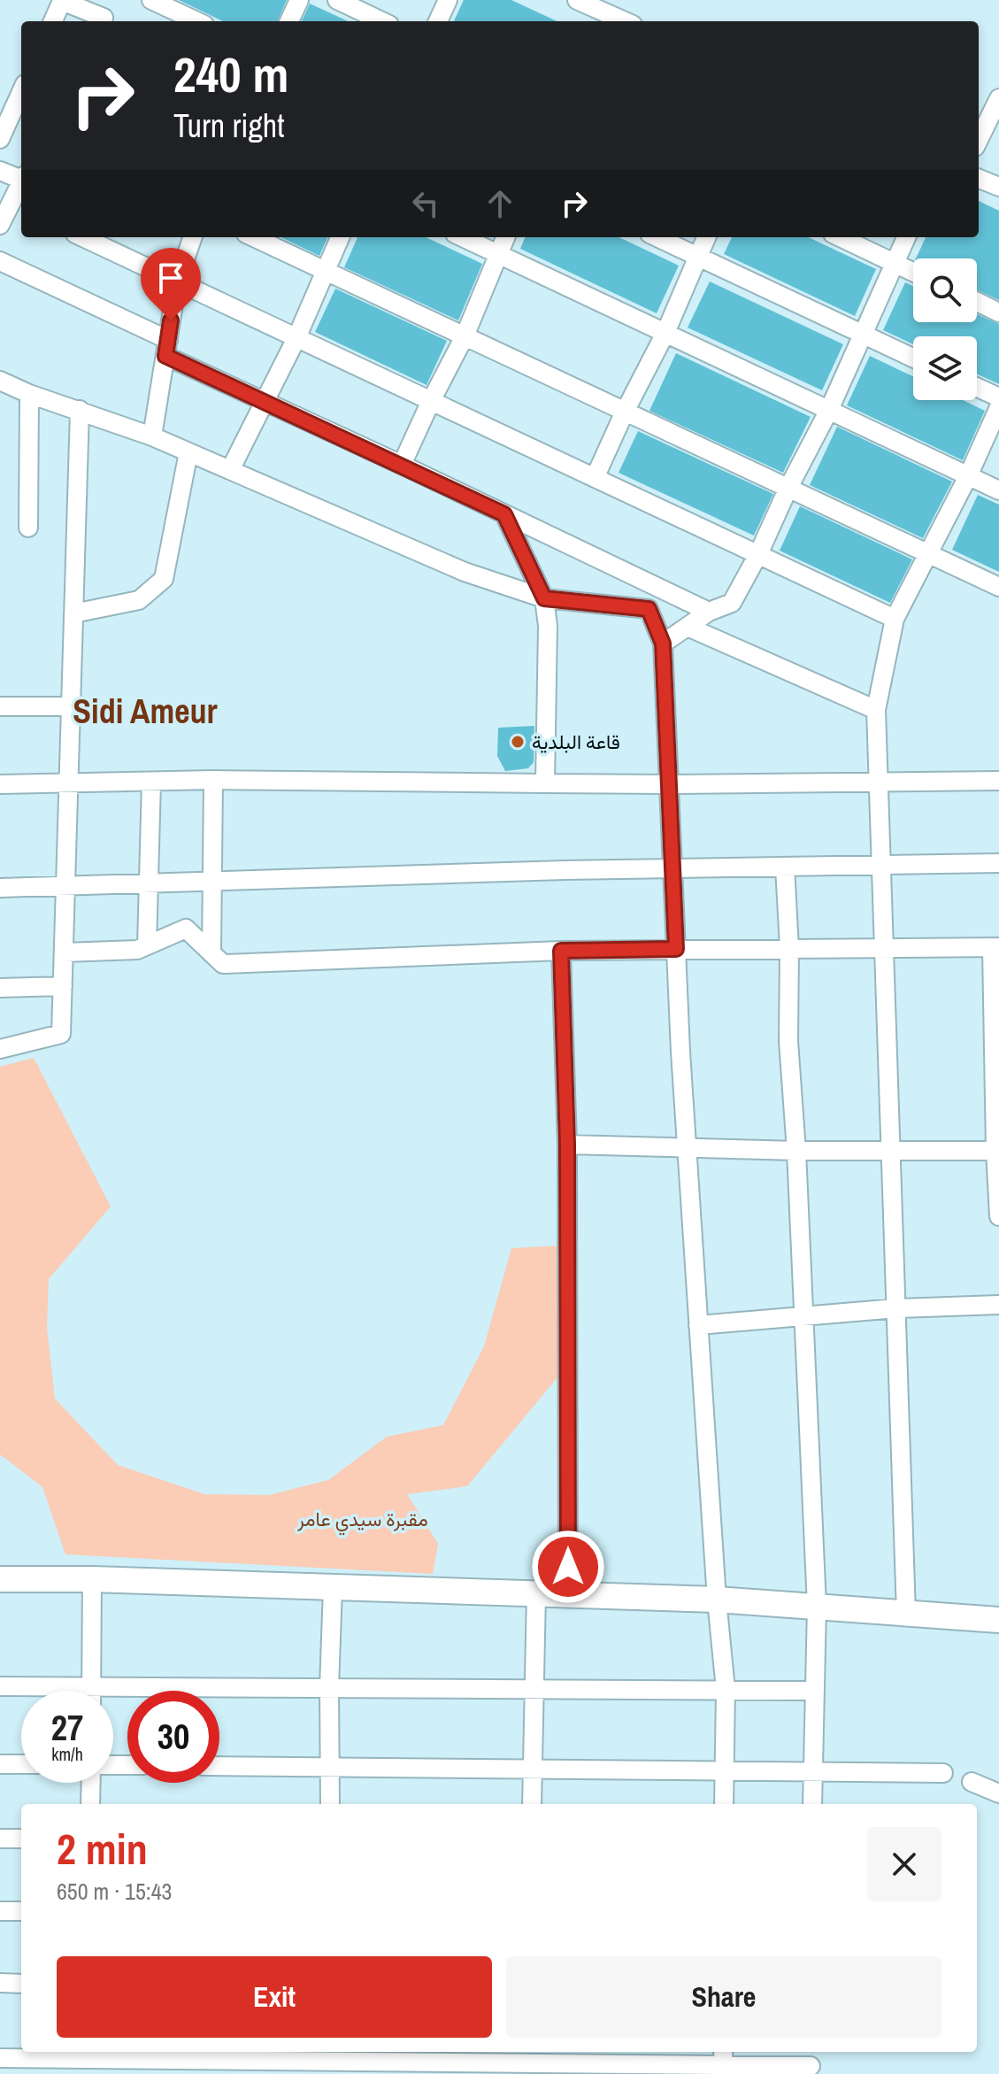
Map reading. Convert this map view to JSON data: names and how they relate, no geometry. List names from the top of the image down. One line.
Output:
{"districts":["Sidi Ameur"],"parks":["مقبرة سيدي عامر"],"places":["قاعة البلدية"],"page":{"turn":["240 m","Turn right"],"speed":"27 km/h","limit":"30","heading":["2 min","650 m · 15:43"],"buttons":["Exit","Share"]}}
